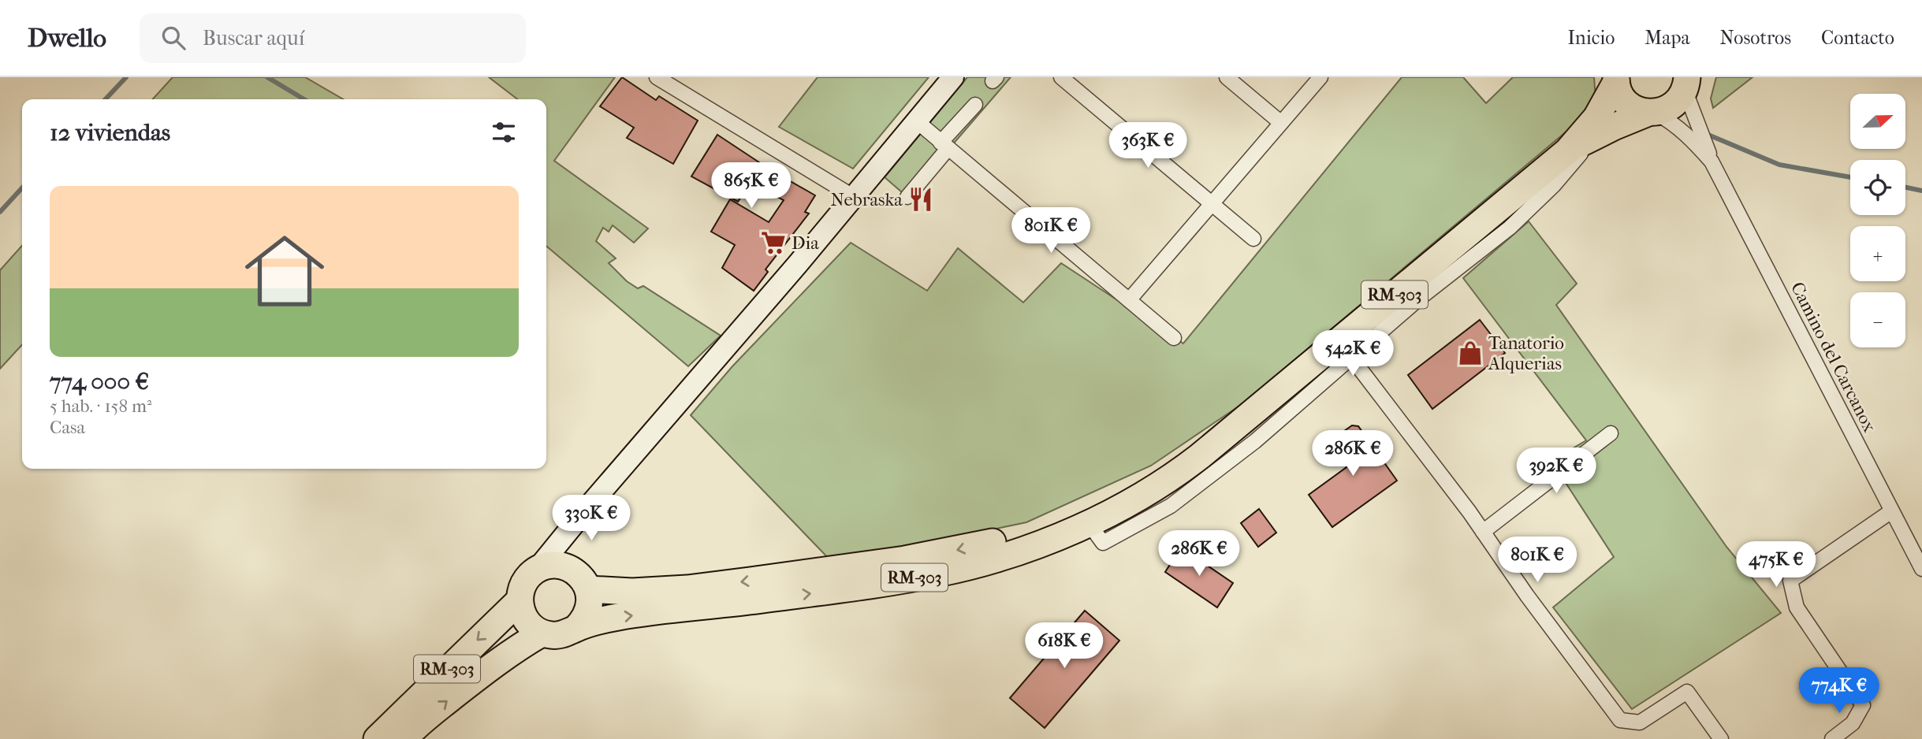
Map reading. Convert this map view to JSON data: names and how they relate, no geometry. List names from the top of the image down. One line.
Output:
{"streets":{"highway":["RM-303"],"street":["Camino del Carcanox"]},"places":{"restaurant":["Nebraska"],"supermarket":["Dia"],"shop":["Tanatorio Alquerias"]},"north":"right","page":{"header":"Dwello","search":"Buscar aquí","nav":["Inicio","Mapa","Nosotros","Contacto"],"map_buttons":["+","−"],"heading":"12 viviendas","price":["363K €","865K €","801K €","542K €","286K €","392K €","330K €","286K €","801K €","475K €","618K €","774K €"],"list":[{"name":"774 000 €","note":"5 hab. · 158 m² · Casa"}]}}
